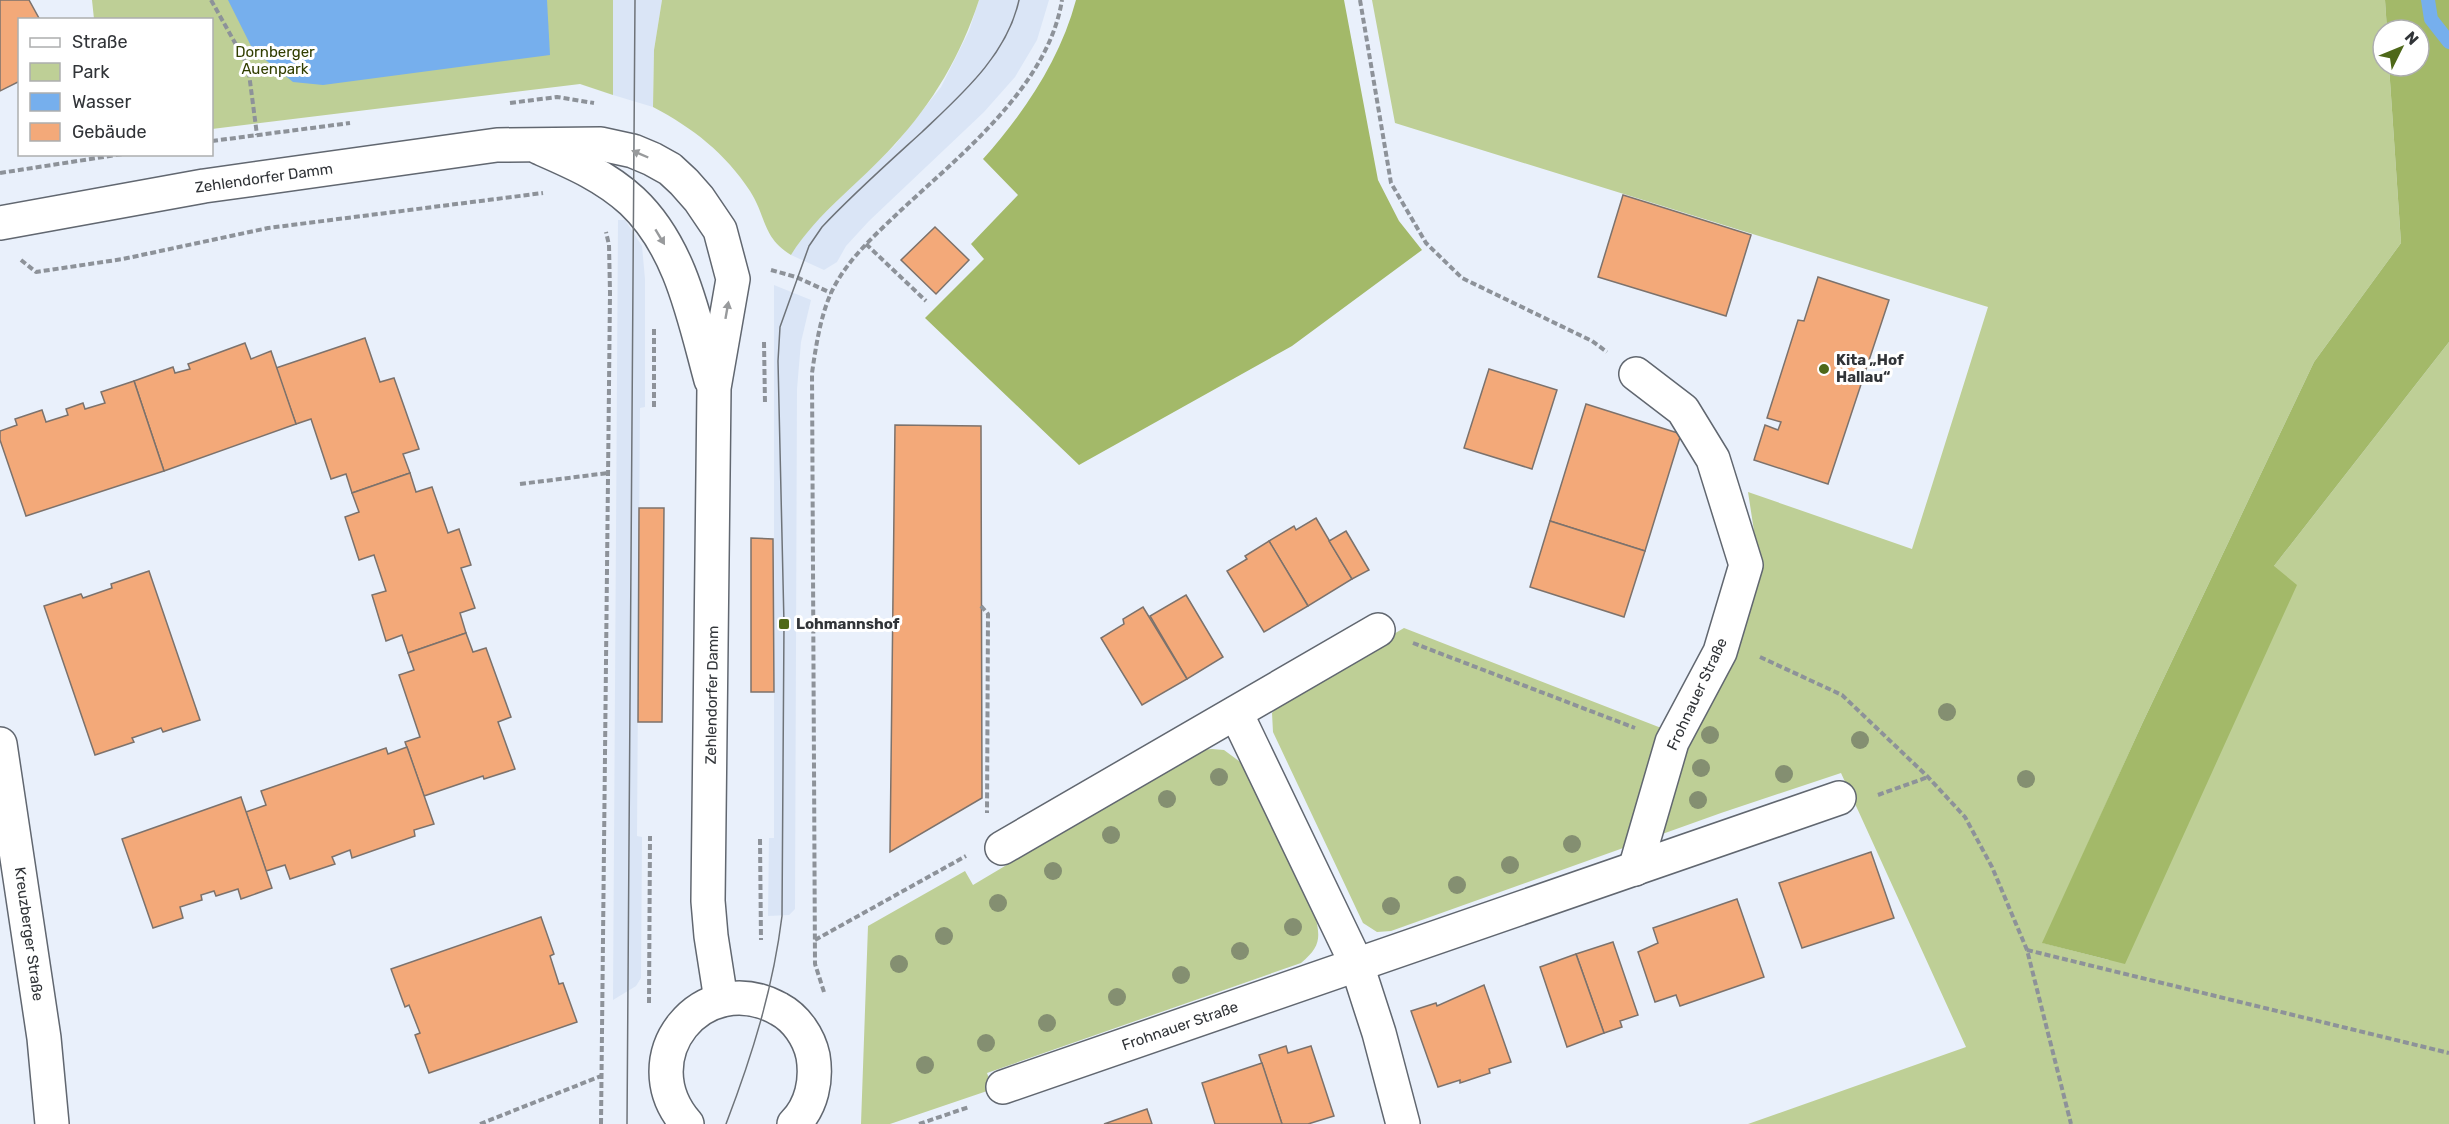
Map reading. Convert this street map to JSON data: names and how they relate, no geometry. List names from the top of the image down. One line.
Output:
{"streets":{"street":["Zehlendorfer Damm","Frohnauer Straße","Kreuzberger Straße"]},"parks":["Dornberger Auenpark"],"places":{"other":["Kita „Hof Hallau“"],"transit":["Lohmannshof"]},"legend":["Straße","Park","Wasser","Gebäude"],"north":"top right"}
